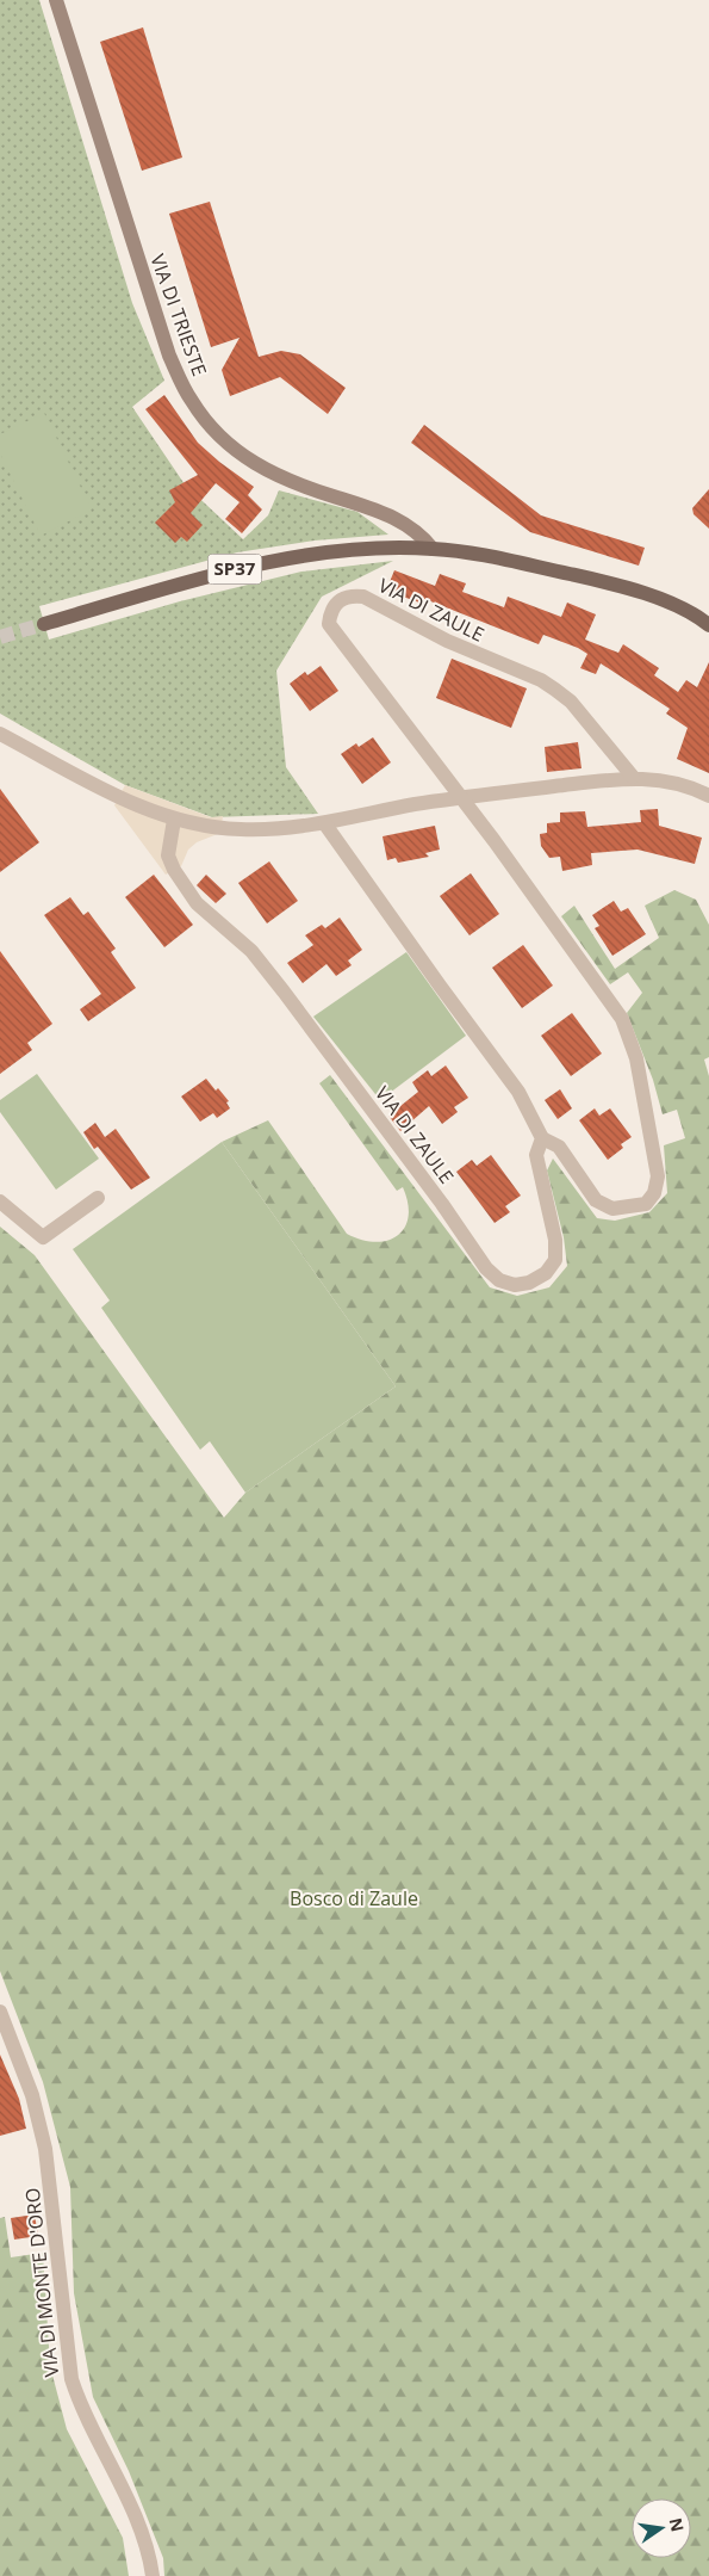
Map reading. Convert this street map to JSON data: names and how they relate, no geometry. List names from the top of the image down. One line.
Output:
{"streets":{"main road":["SP37"],"street":["VIA DI TRIESTE","VIA DI ZAULE","VIA DI MONTE D'ORO"]},"crossings":[["VIA DI TRIESTE","SP37"]],"parks":["Bosco di Zaule"],"north":"right"}
